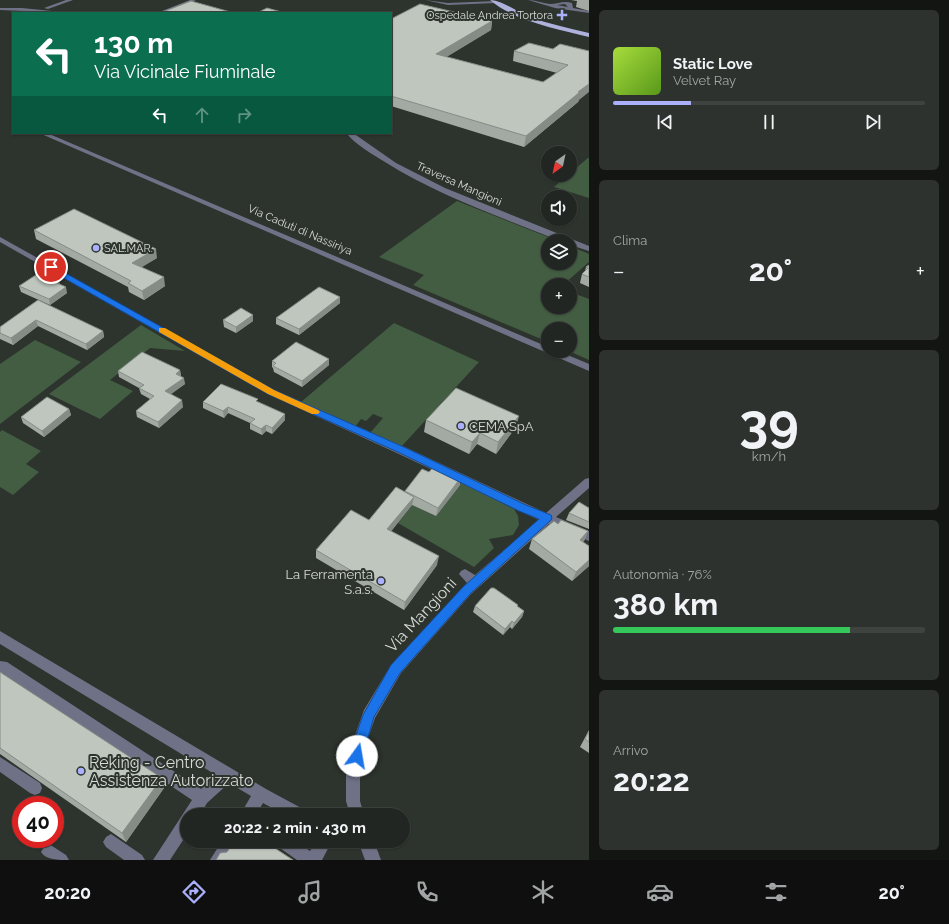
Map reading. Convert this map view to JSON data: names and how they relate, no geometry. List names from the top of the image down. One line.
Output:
{"streets":{"street":["Traversa Mangioni","Via Caduti di Nassiriya","Via Mangioni"]},"places":{"health":["Ospedale Andrea Tortora"],"other":["SAL.MAR.","CEMA SpA","La Ferramenta S.a.s.","Reking - Centro Assistenza Autorizzato"]},"north":"bottom left","page":{"turn":["130 m","Via Vicinale Fiuminale"],"song":["Static Love","Velvet Ray"],"map_buttons":["+","−"],"tile":["Clima",["39","km/h"],["Autonomia · 76%","380 km"],["Arrivo","20:22"]],"heat":["−","20°","+"],"limit":"40","trip":"20:22 · 2 min · 430 m","tabs":["20:20","20°"]}}
